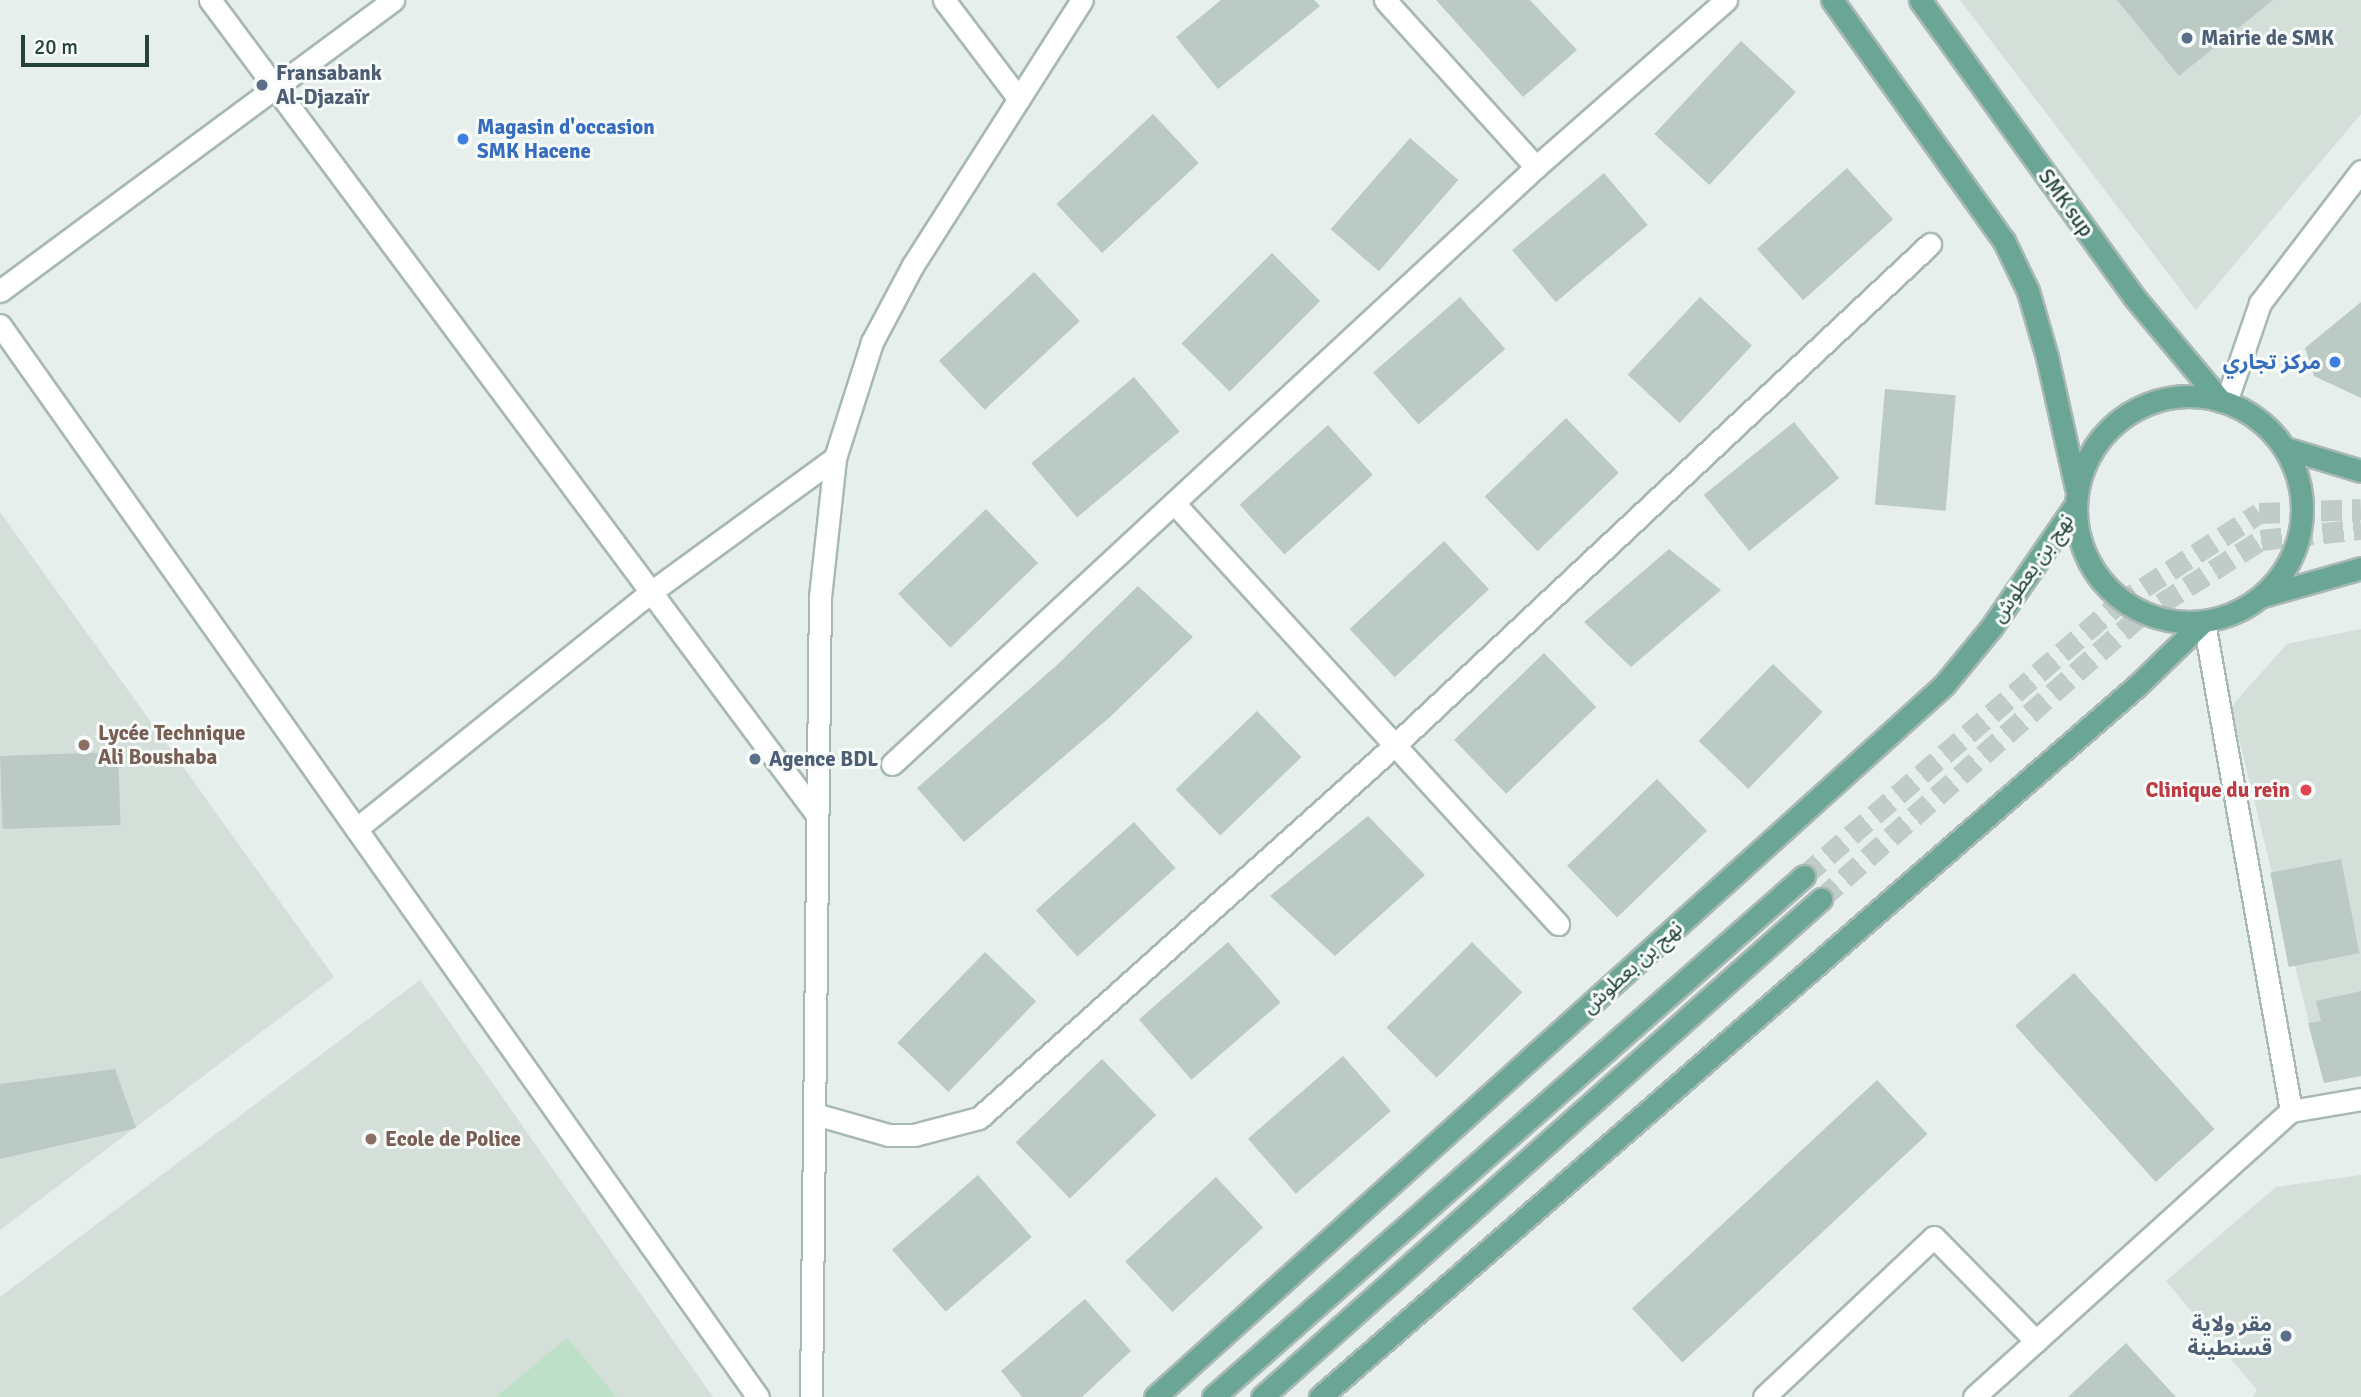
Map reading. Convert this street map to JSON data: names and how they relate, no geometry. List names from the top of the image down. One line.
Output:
{"streets":{"main road":["SMK sup","نهج بن بعطوش"]},"crossings":[["SMK sup","نهج بن بعطوش"]],"places":["Mairie de SMK","Fransabank Al-Djazaïr","Magasin d'occasion SMK Hacene","مركز تجاري","Lycée Technique Ali Boushaba","Agence BDL","Clinique du rein","Ecole de Police","مقر ولاية قسنطينة"],"scale_bar":"20 m"}
